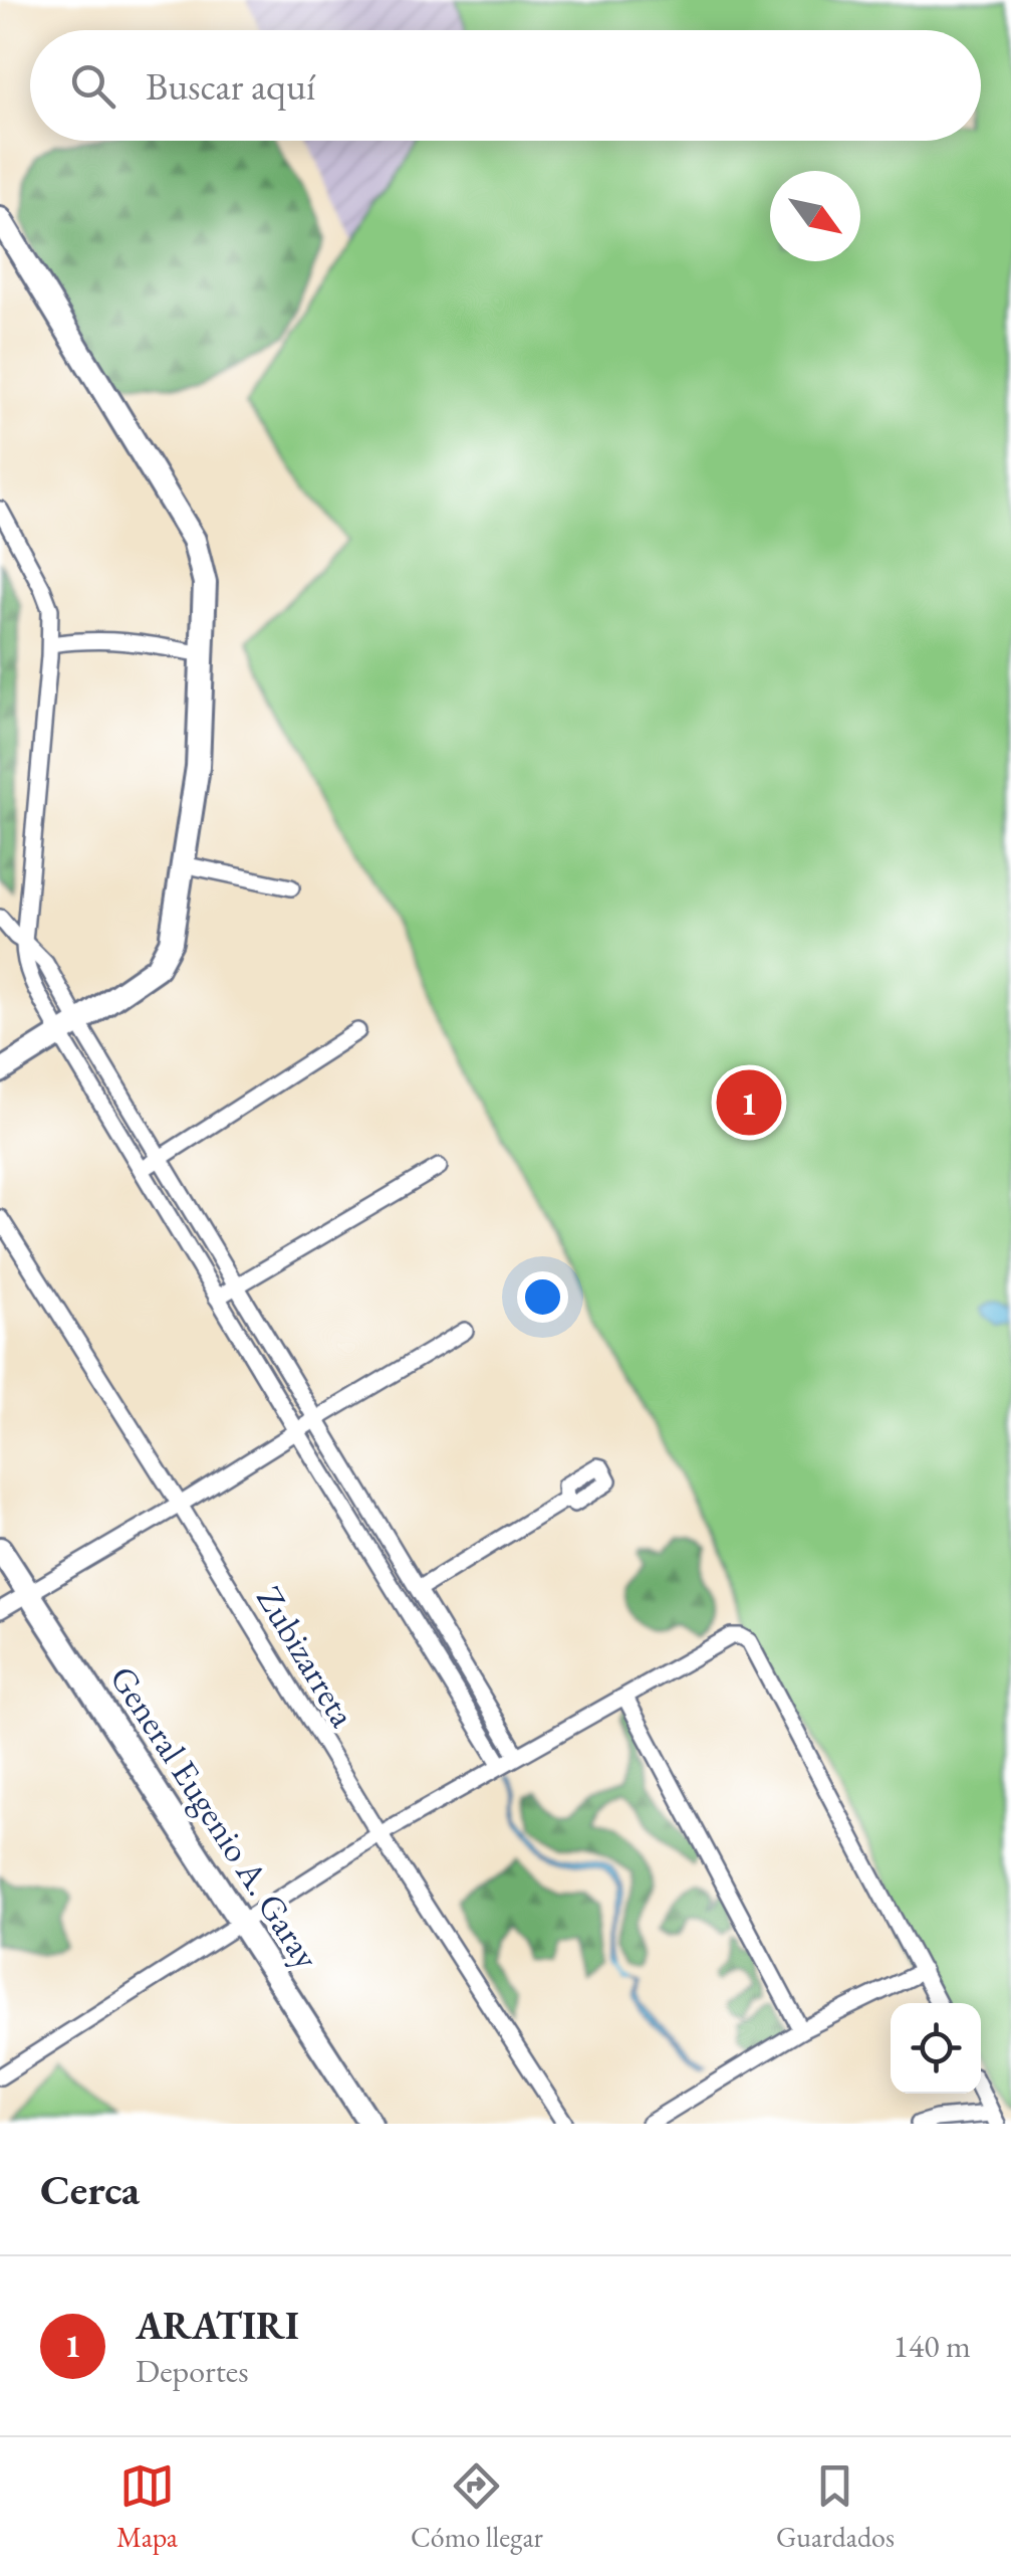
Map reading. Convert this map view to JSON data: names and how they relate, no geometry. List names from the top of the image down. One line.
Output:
{"streets":{"street":["Zubizarreta","General Eugenio A. Garay"]},"north":"bottom right","page":{"search":"Buscar aquí","pins":"1","heading":"Cerca","list":[{"mark":"1","name":"ARATIRI","note":"Deportes","value":"140 m"}],"nav":["Mapa","Cómo llegar","Guardados"]}}
